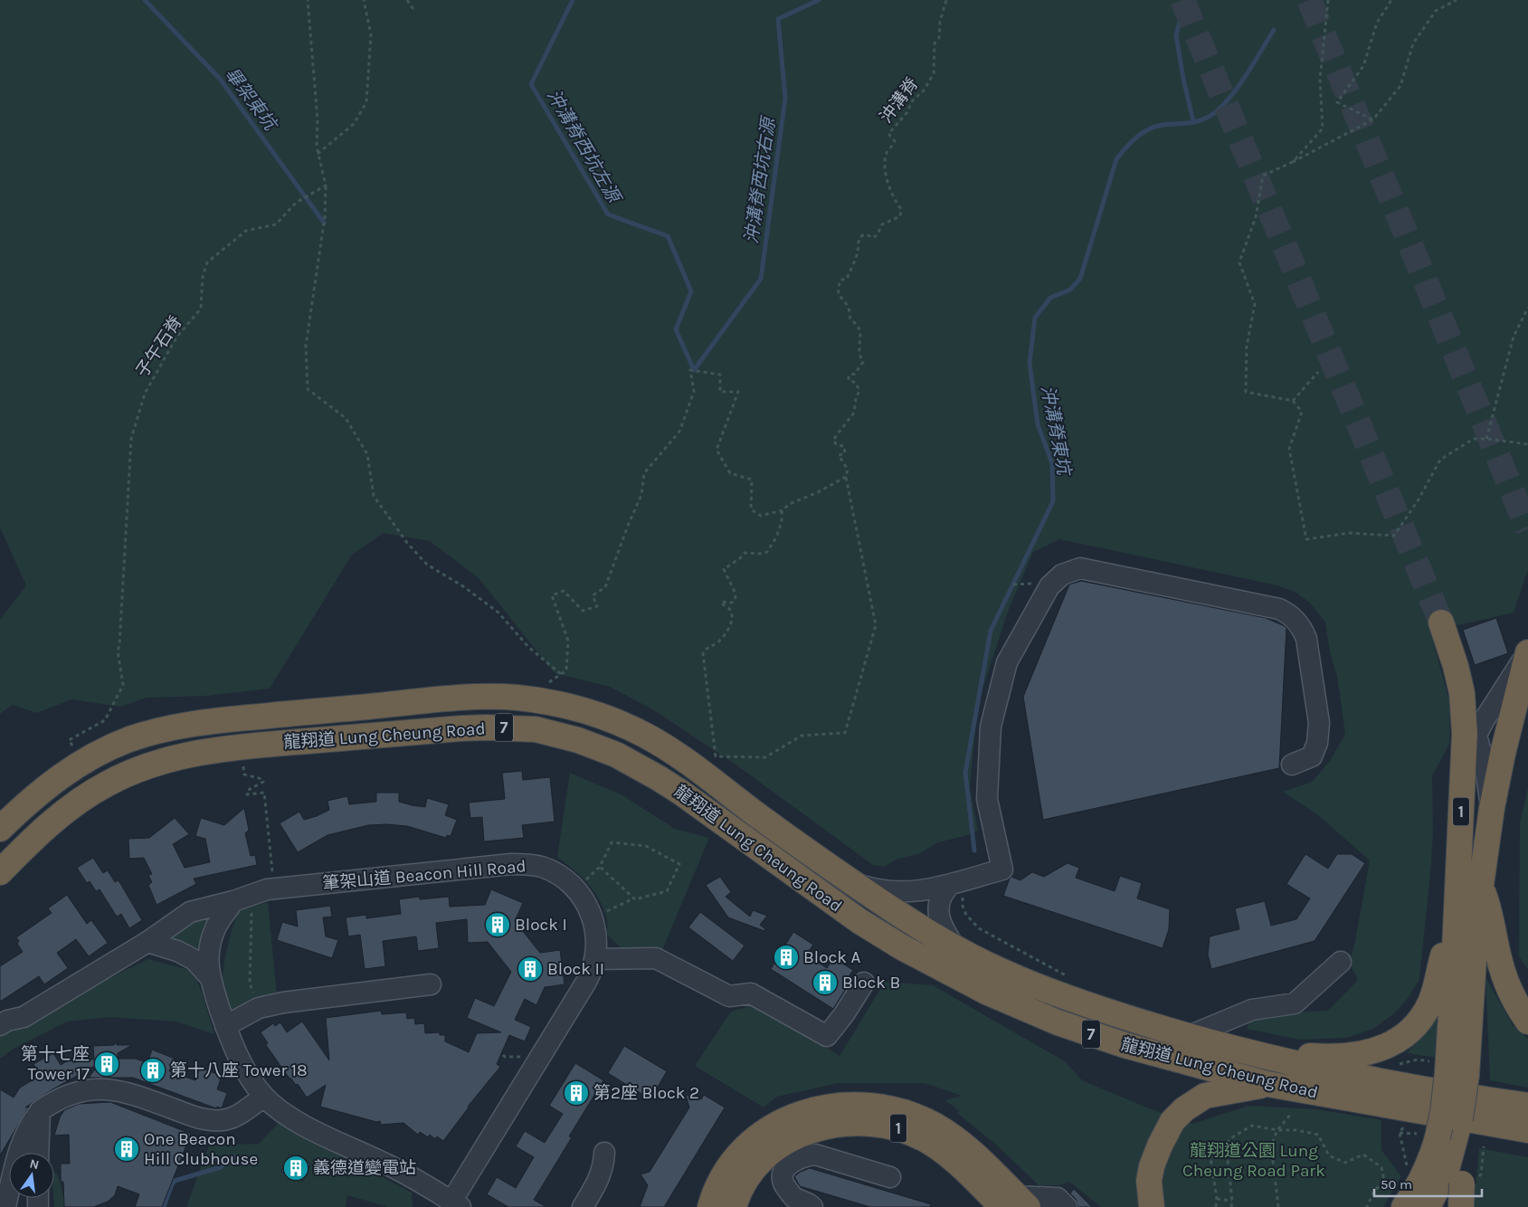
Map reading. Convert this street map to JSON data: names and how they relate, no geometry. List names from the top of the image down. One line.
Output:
{"streets":{"highway":["7","龍翔道 Lung Cheung Road","1"],"street":["筆架山道 Beacon Hill Road"],"path":["沖溝脊","子午石脊"]},"water":["畢架東坑","沖溝脊西坑左源","沖溝脊西坑右源","沖溝脊東坑"],"parks":["龍翔道公園 Lung Cheung Road Park"],"places":{"building":["Block I","Block A","Block II","Block B","第十七座 Tower 17","第十八座 Tower 18","第2座 Block 2","One Beacon Hill Clubhouse","義德道變電站"]},"scale_bar":"50 m","north":"top"}
